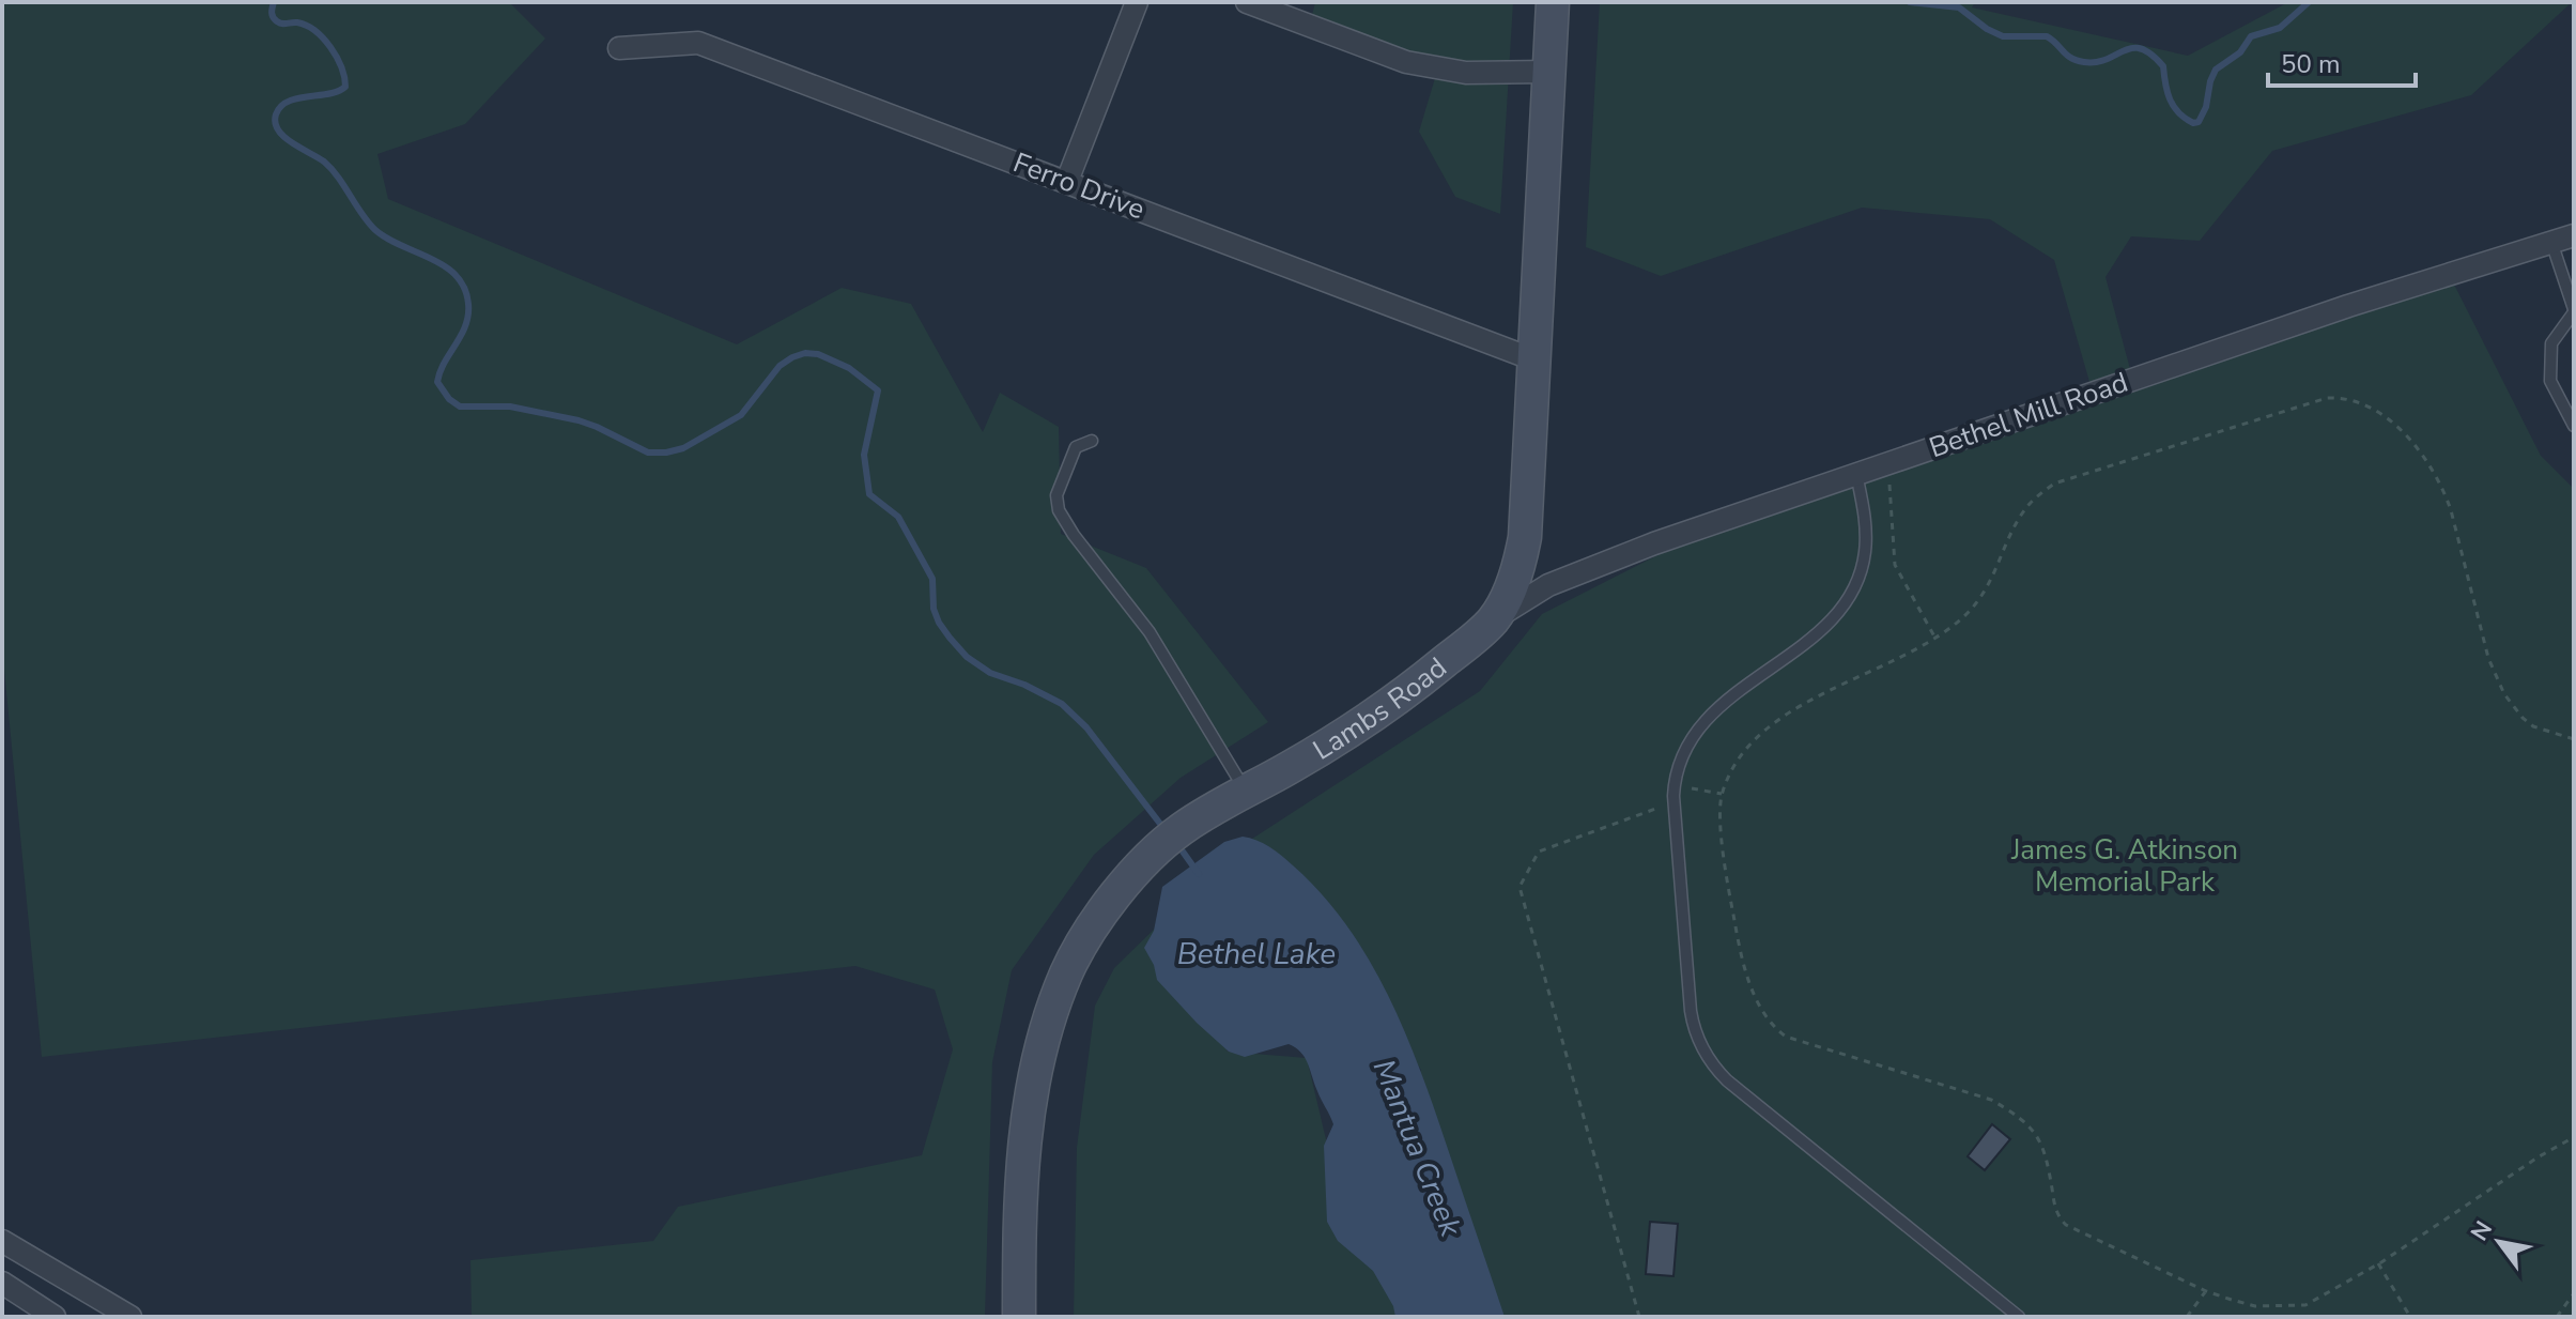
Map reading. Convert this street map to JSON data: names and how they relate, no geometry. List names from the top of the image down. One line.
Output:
{"streets":{"main road":["Lambs Road"],"street":["Ferro Drive","Bethel Mill Road"]},"crossings":[["Ferro Drive","Lambs Road"],["Bethel Mill Road","Lambs Road"]],"water":["Bethel Lake","Mantua Creek"],"parks":["James G. Atkinson Memorial Park"],"scale_bar":"50 m","north":"top left"}
